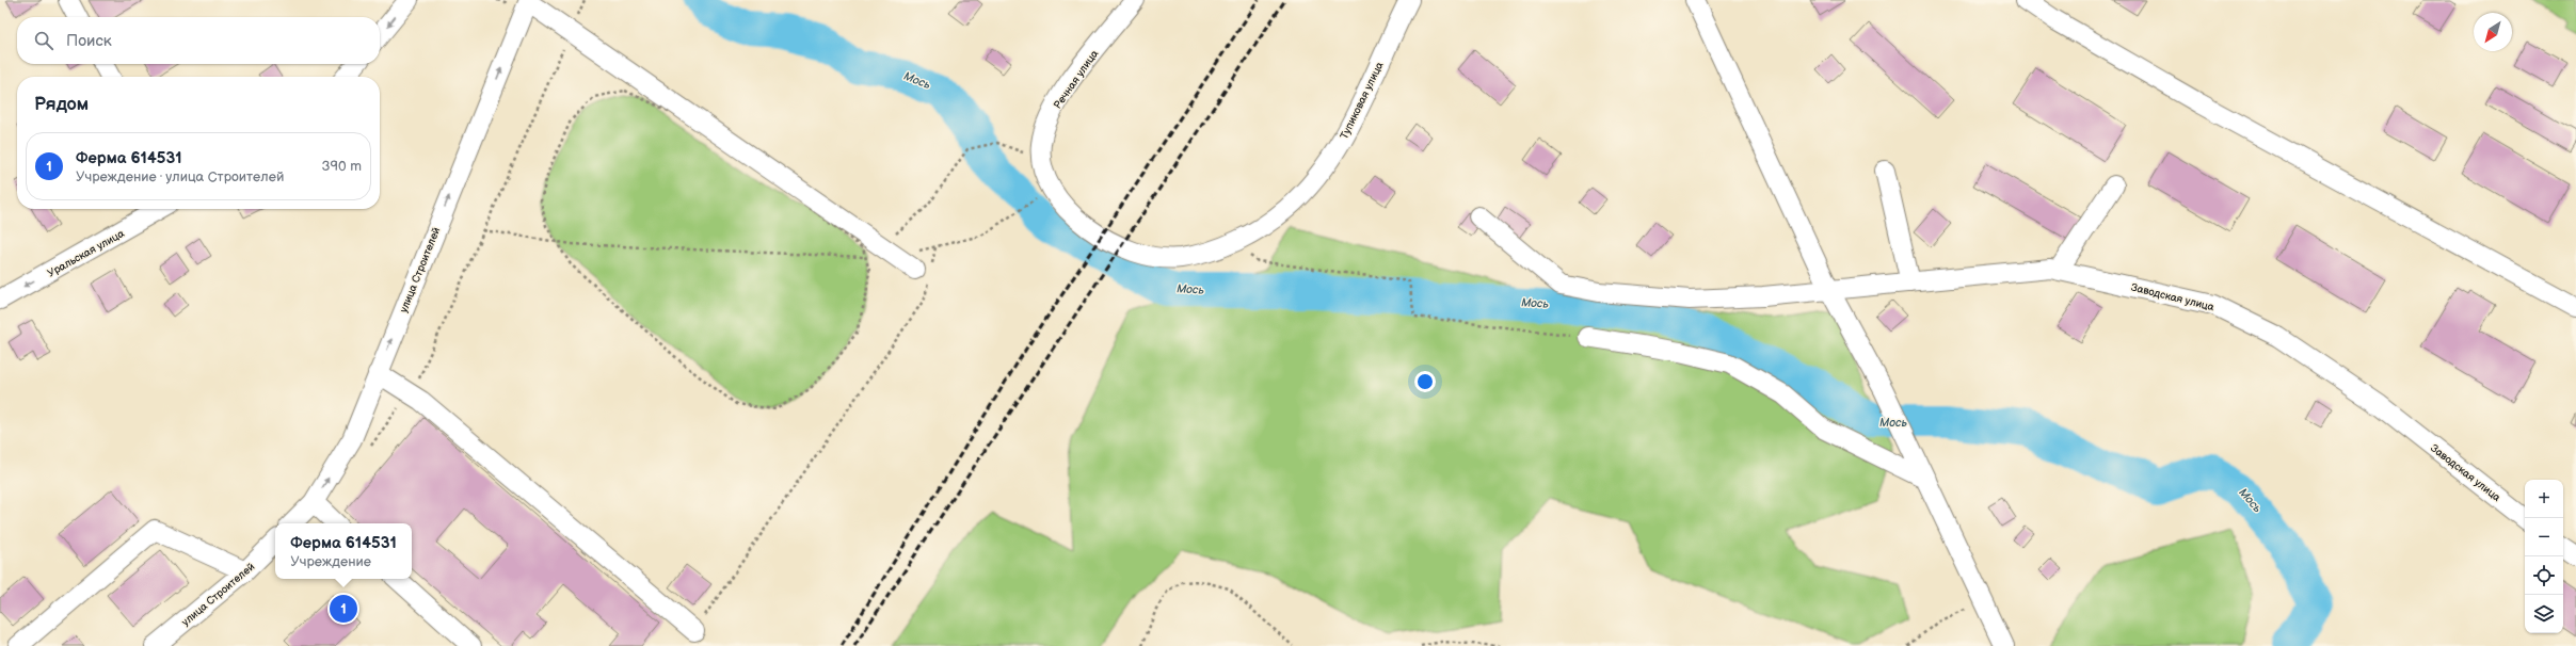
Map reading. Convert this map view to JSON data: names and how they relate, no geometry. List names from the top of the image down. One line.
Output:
{"streets":{"street":["Речная улица","Тупиковая улица","Уральская улица","улица Строителей","Заводская улица"]},"crossings":[["Речная улица","Тупиковая улица"]],"one_way":["Уральская улица","улица Строителей"],"water":["Мось"],"north":"bottom left","page":{"search":"Поиск","heading":"Рядом","list":[{"mark":"1","name":"Ферма 614531","note":"Учреждение · улица Строителей","value":"390 m"}],"map_buttons":["+","−"],"popup":["Ферма 614531","Учреждение"],"pins":"1"}}
